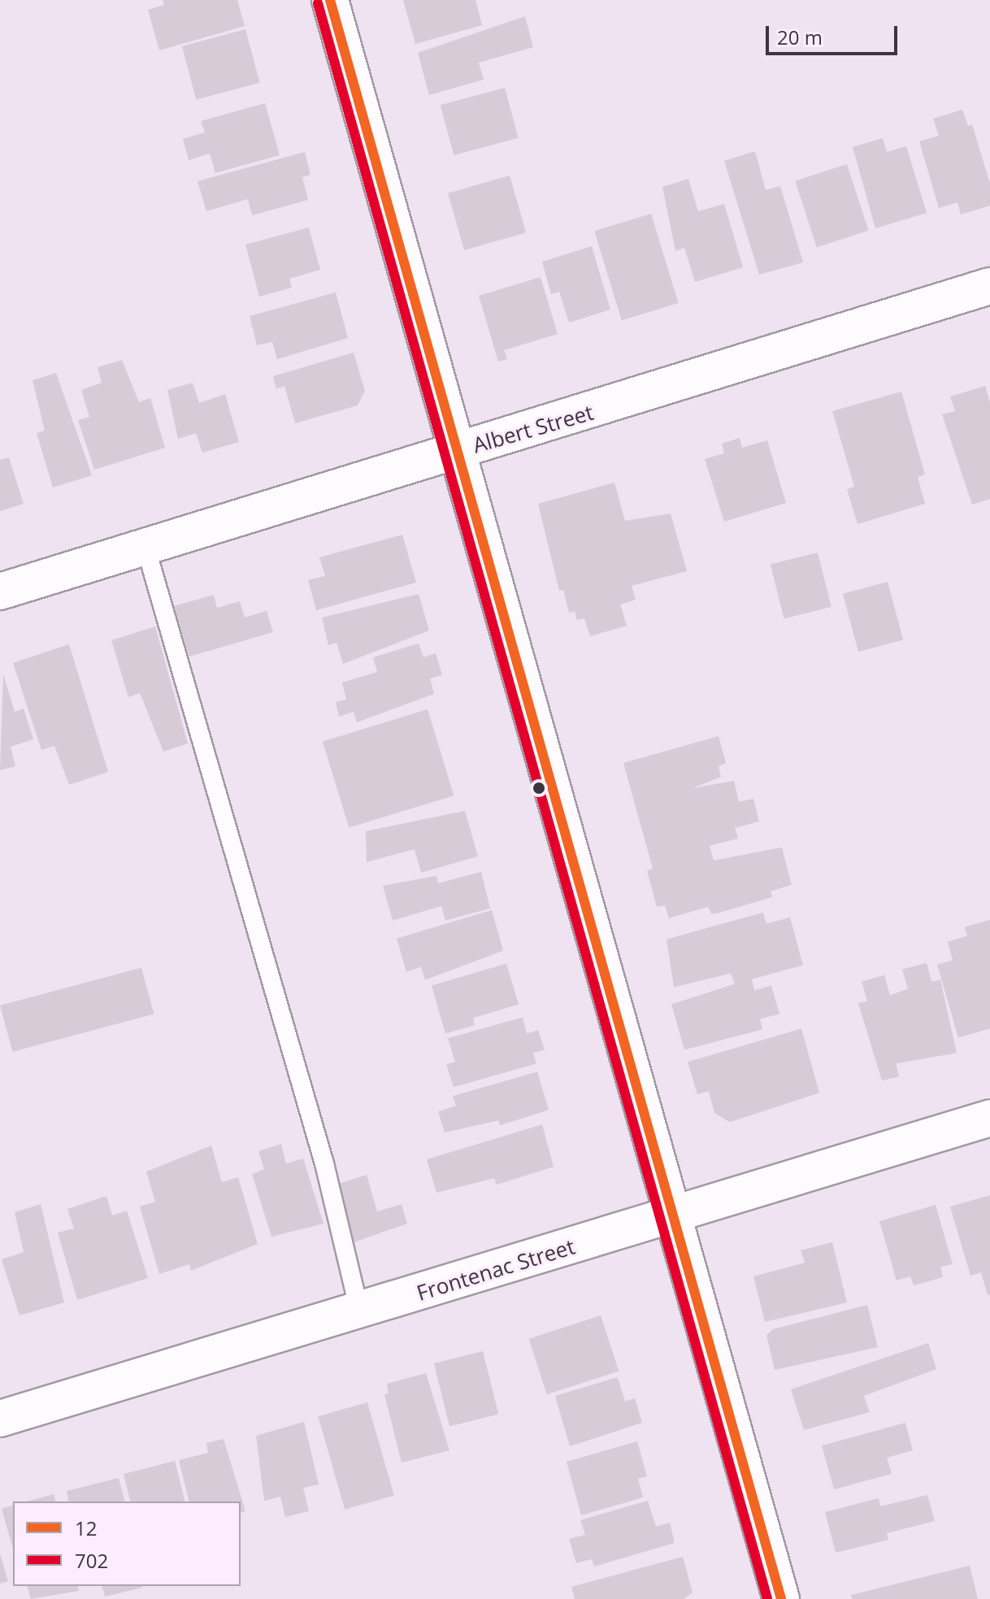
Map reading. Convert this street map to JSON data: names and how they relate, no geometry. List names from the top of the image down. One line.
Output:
{"streets":{"street":["Albert Street","Frontenac Street"]},"lines":["transit line 12","transit line 702"],"legend":["12","702"],"scale_bar":"20 m"}
